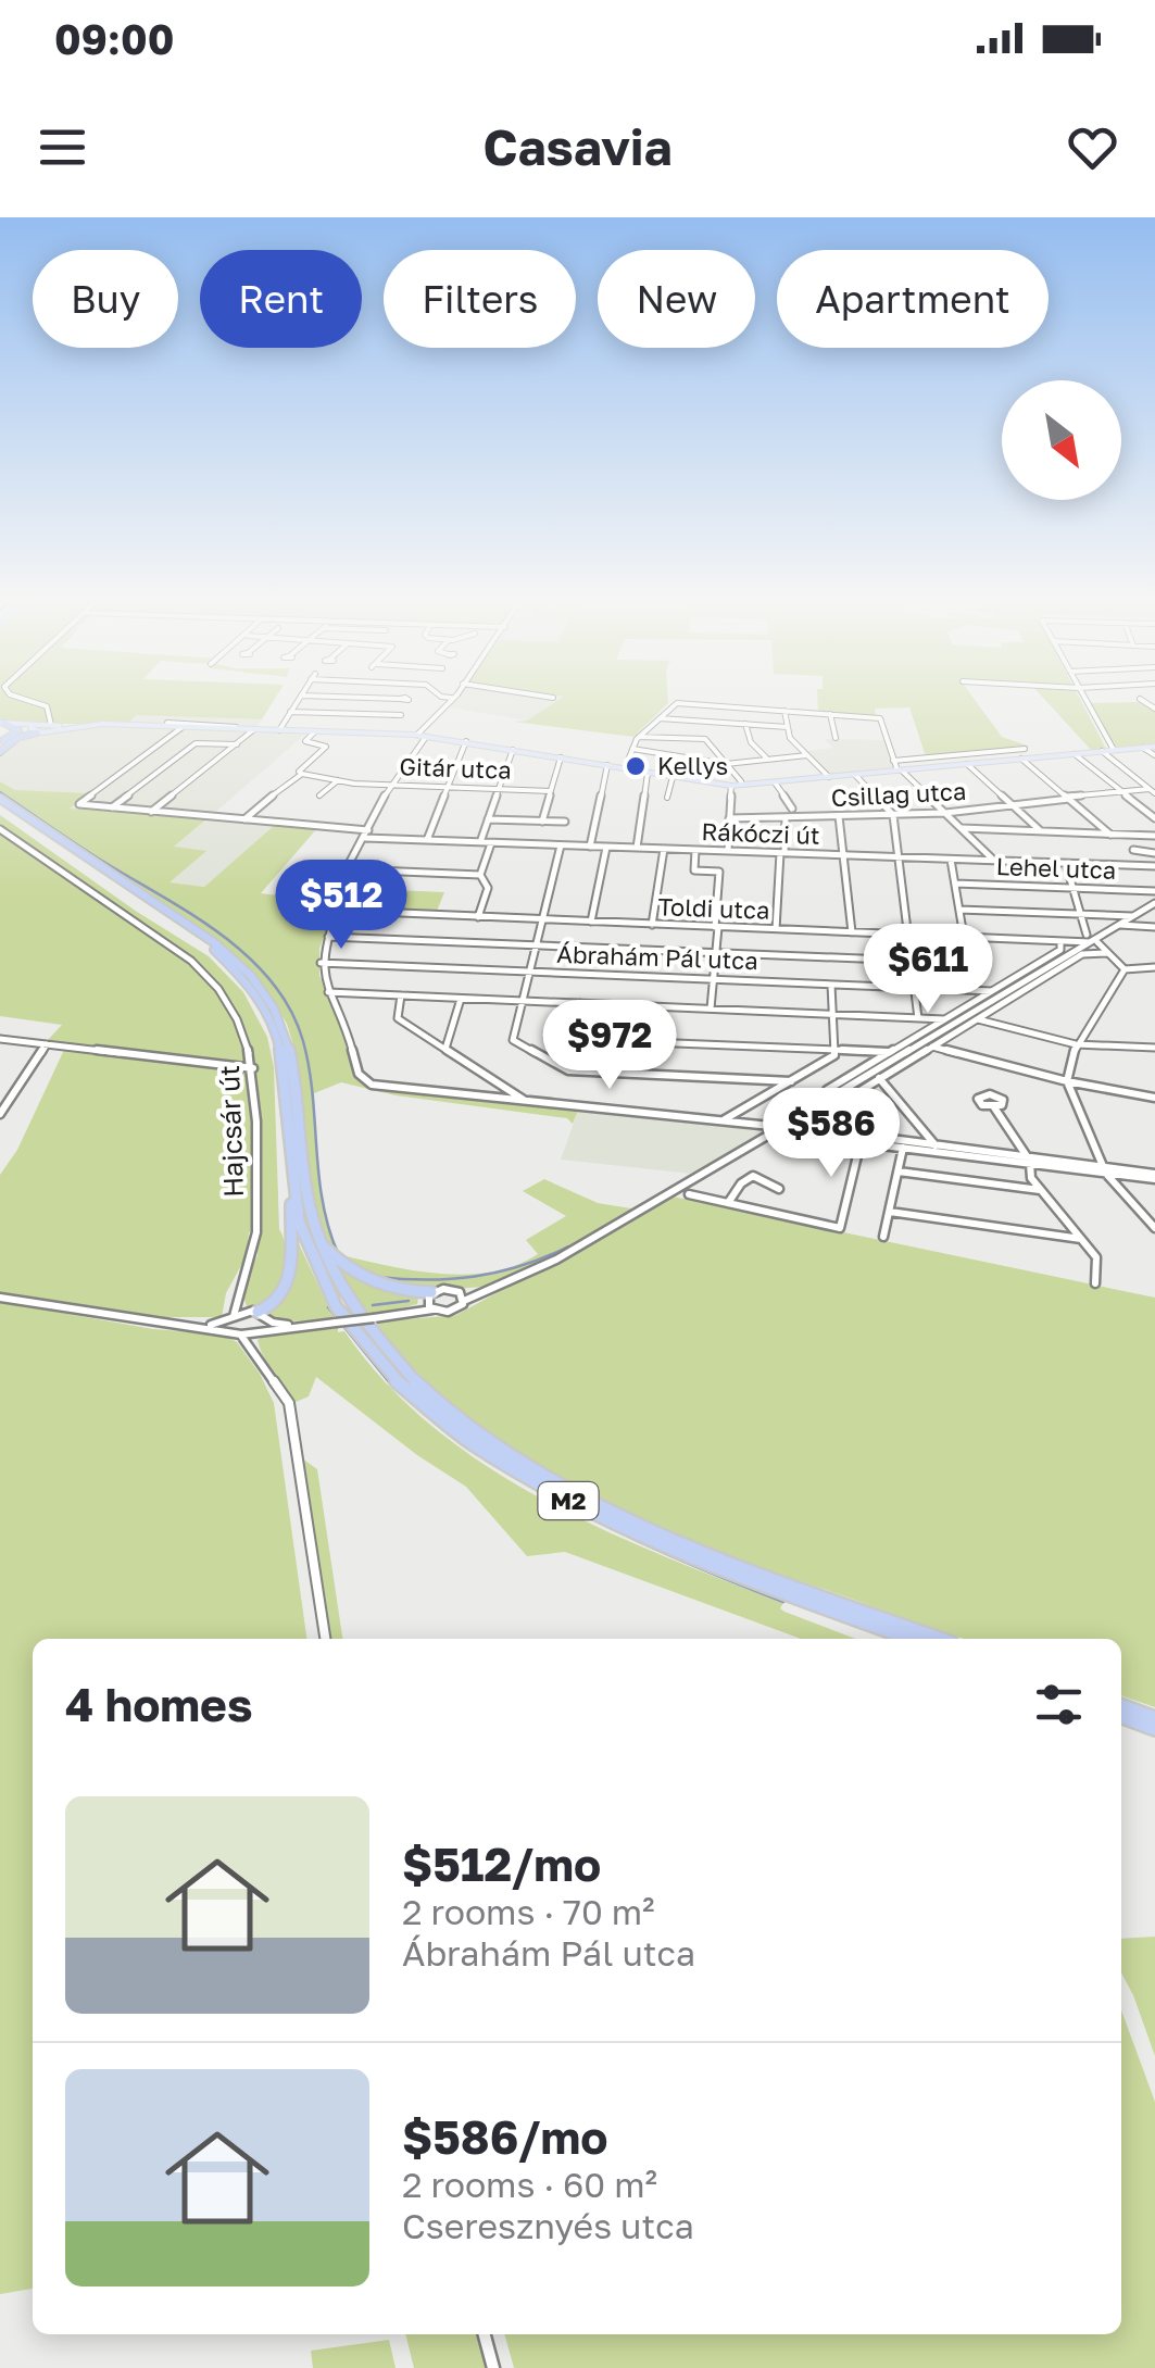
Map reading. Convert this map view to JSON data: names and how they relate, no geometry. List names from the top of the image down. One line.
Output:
{"streets":{"highway":["M2"],"street":["Gitár utca","Csillag utca","Rákóczi út","Lehel utca","Toldi utca","Ábrahám Pál utca","Hajcsár út"]},"places":["Kellys"],"north":"bottom right","page":{"status":"09:00","header":"Casavia","chip":["Buy","Rent","Filters","New","Apartment"],"price":["$512","$611","$972","$586"],"heading":"4 homes","list":[{"name":"$512/mo","note":"2 rooms · 70 m² · Ábrahám Pál utca"},{"name":"$586/mo","note":"2 rooms · 60 m² · Cseresznyés utca"}]}}
